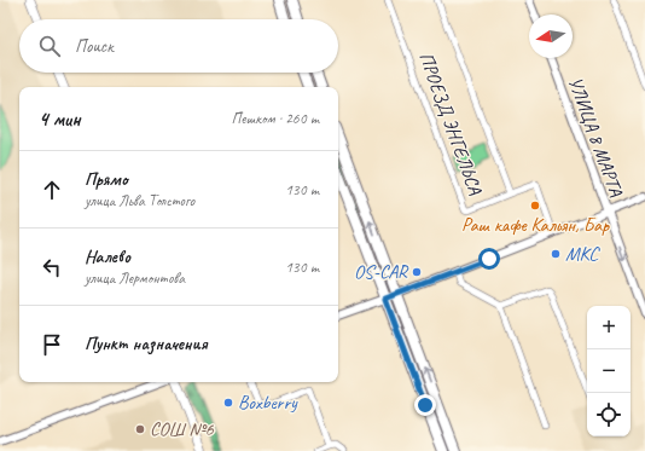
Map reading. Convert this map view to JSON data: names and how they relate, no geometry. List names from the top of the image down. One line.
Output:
{"streets":{"street":["ПРОЕЗД ЭНГЕЛЬСА","УЛИЦА 8 МАРТА"]},"one_way":["УЛИЦА 8 МАРТА"],"places":["Раш кафе Кальян, Бар","МКС","OS-CAR","Boxberry","СОШ №6"],"north":"left","page":{"search":"Поиск","heading":["4 мин","Пешком · 260 m"],"list":[["Прямо","улица Льва Толстого","130 m"],["Налево","улица Лермонтова","130 m"],"Пункт назначения"],"map_buttons":["+","−"]}}
